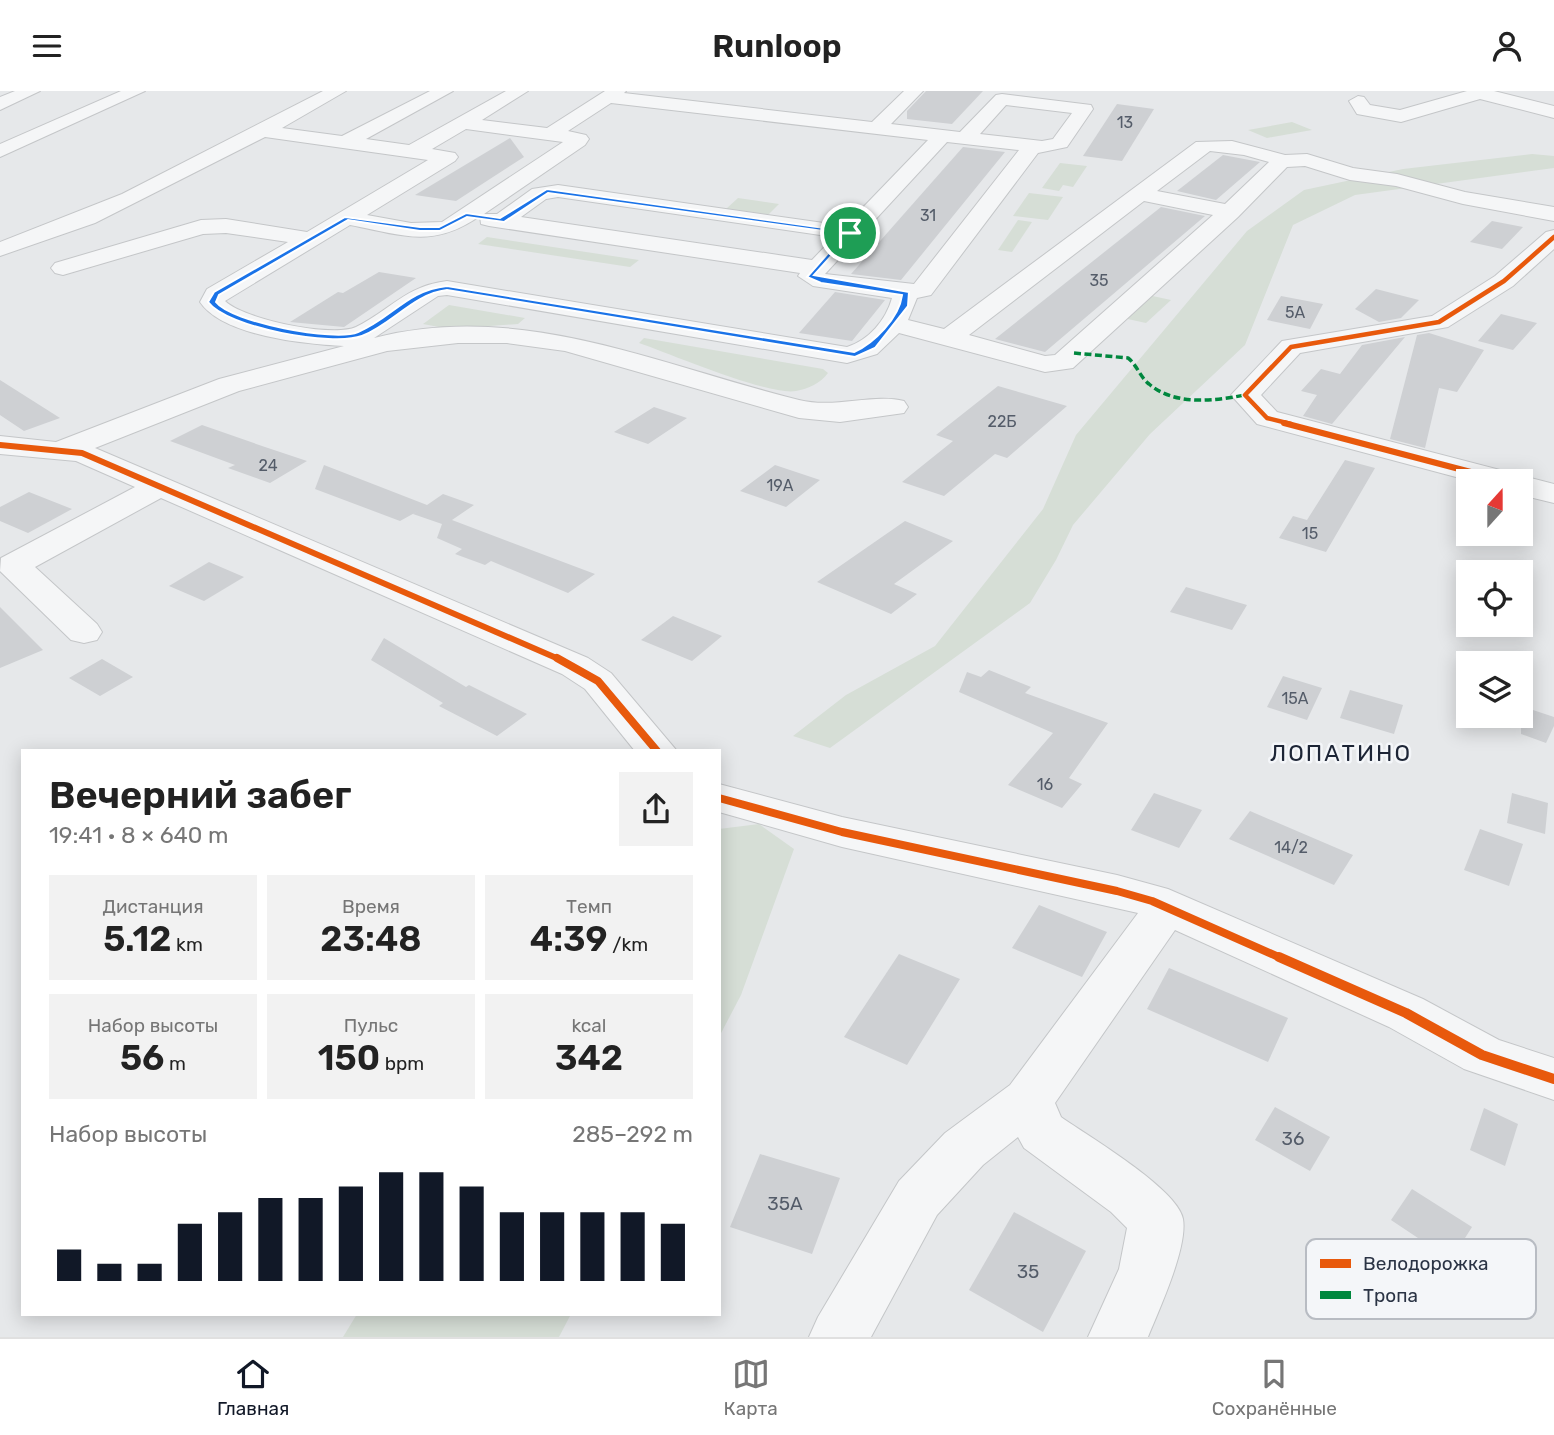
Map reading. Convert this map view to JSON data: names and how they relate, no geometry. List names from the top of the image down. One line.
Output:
{"districts":["ЛОПАТИНО"],"house_numbers":["13","31","35","5А","22Б","24","19А","15","15А","16","14/2","36","35А","35"],"legend":["Велодорожка","Тропа"],"north":"top","page":{"header":"Runloop","heading":["Вечерний забег","19:41 · 8 × 640 m"],"stats":[["Дистанция","5.12 km"],["Время","23:48"],["Темп","4:39 /km"],["Набор высоты","56 m"],["Пульс","150 bpm"],["kcal","342"]],"chart":["Набор высоты","285–292 m"],"tabs":["Главная","Карта","Сохранённые"]}}
